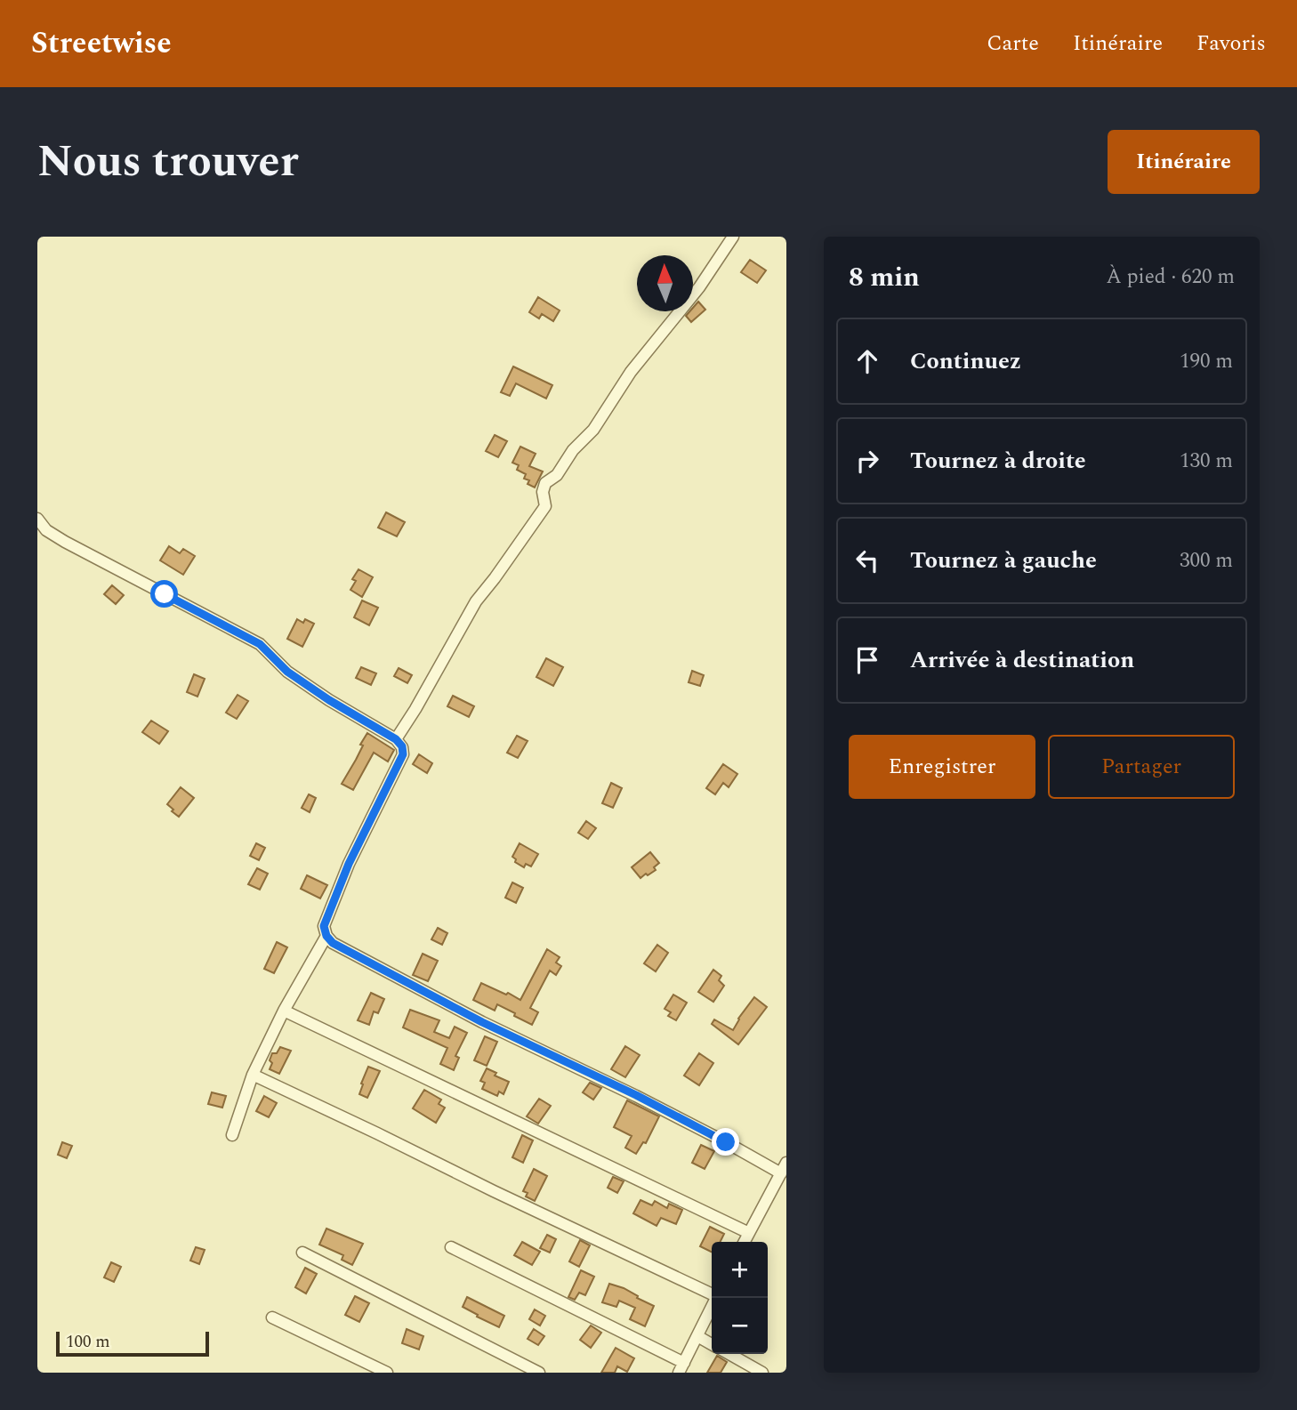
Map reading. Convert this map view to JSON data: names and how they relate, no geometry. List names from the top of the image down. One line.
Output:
{"scale_bar":"100 m","north":"top","page":{"header":"Streetwise","nav":["Carte","Itinéraire","Favoris"],"title":"Nous trouver","buttons":["Itinéraire",["Enregistrer","Partager"]],"heading":["8 min","À pied · 620 m"],"list":[["Continuez","190 m"],["Tournez à droite","130 m"],["Tournez à gauche","300 m"],"Arrivée à destination"],"map_buttons":["+","−"],"scale":"100 m"}}
